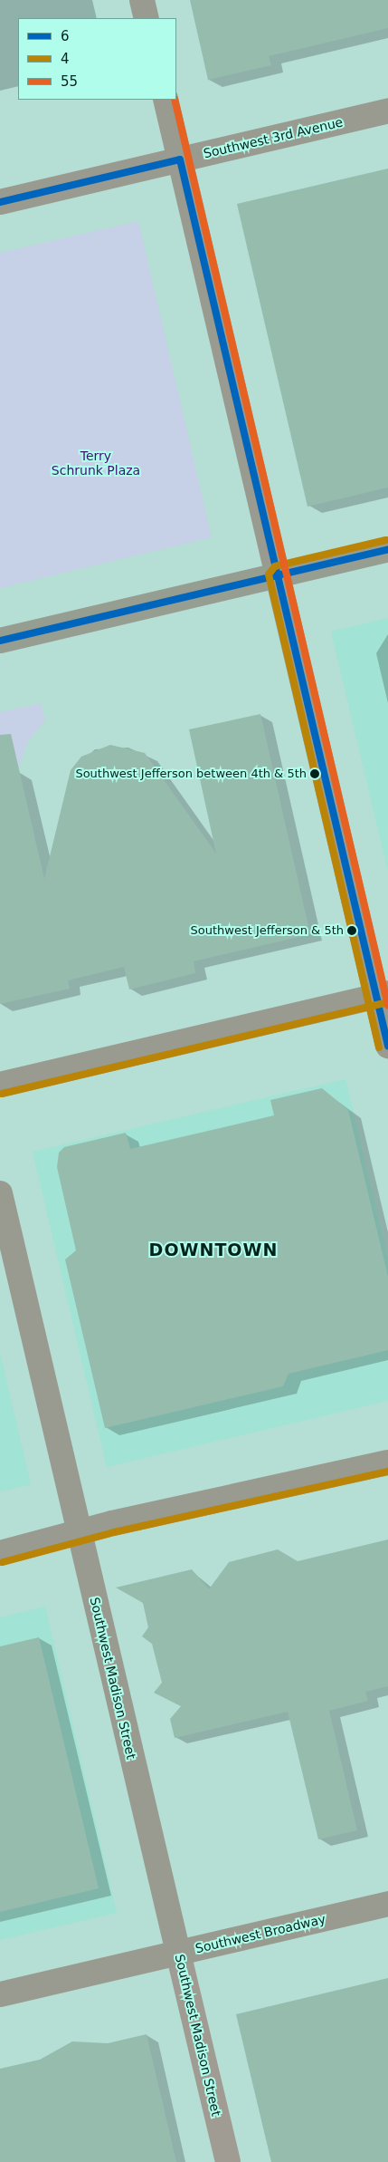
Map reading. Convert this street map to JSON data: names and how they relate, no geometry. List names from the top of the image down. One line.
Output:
{"streets":{"main road":["Southwest 3rd Avenue","Southwest Madison Street","Southwest Broadway"]},"crossings":[["Southwest Madison Street","Southwest Broadway"]],"districts":["DOWNTOWN"],"parks":["Terry Schrunk Plaza"],"places":["Southwest Jefferson between 4th & 5th","Southwest Jefferson & 5th"],"lines":["transit line 55","transit line 6","transit line 4"],"legend":["6","4","55"]}
